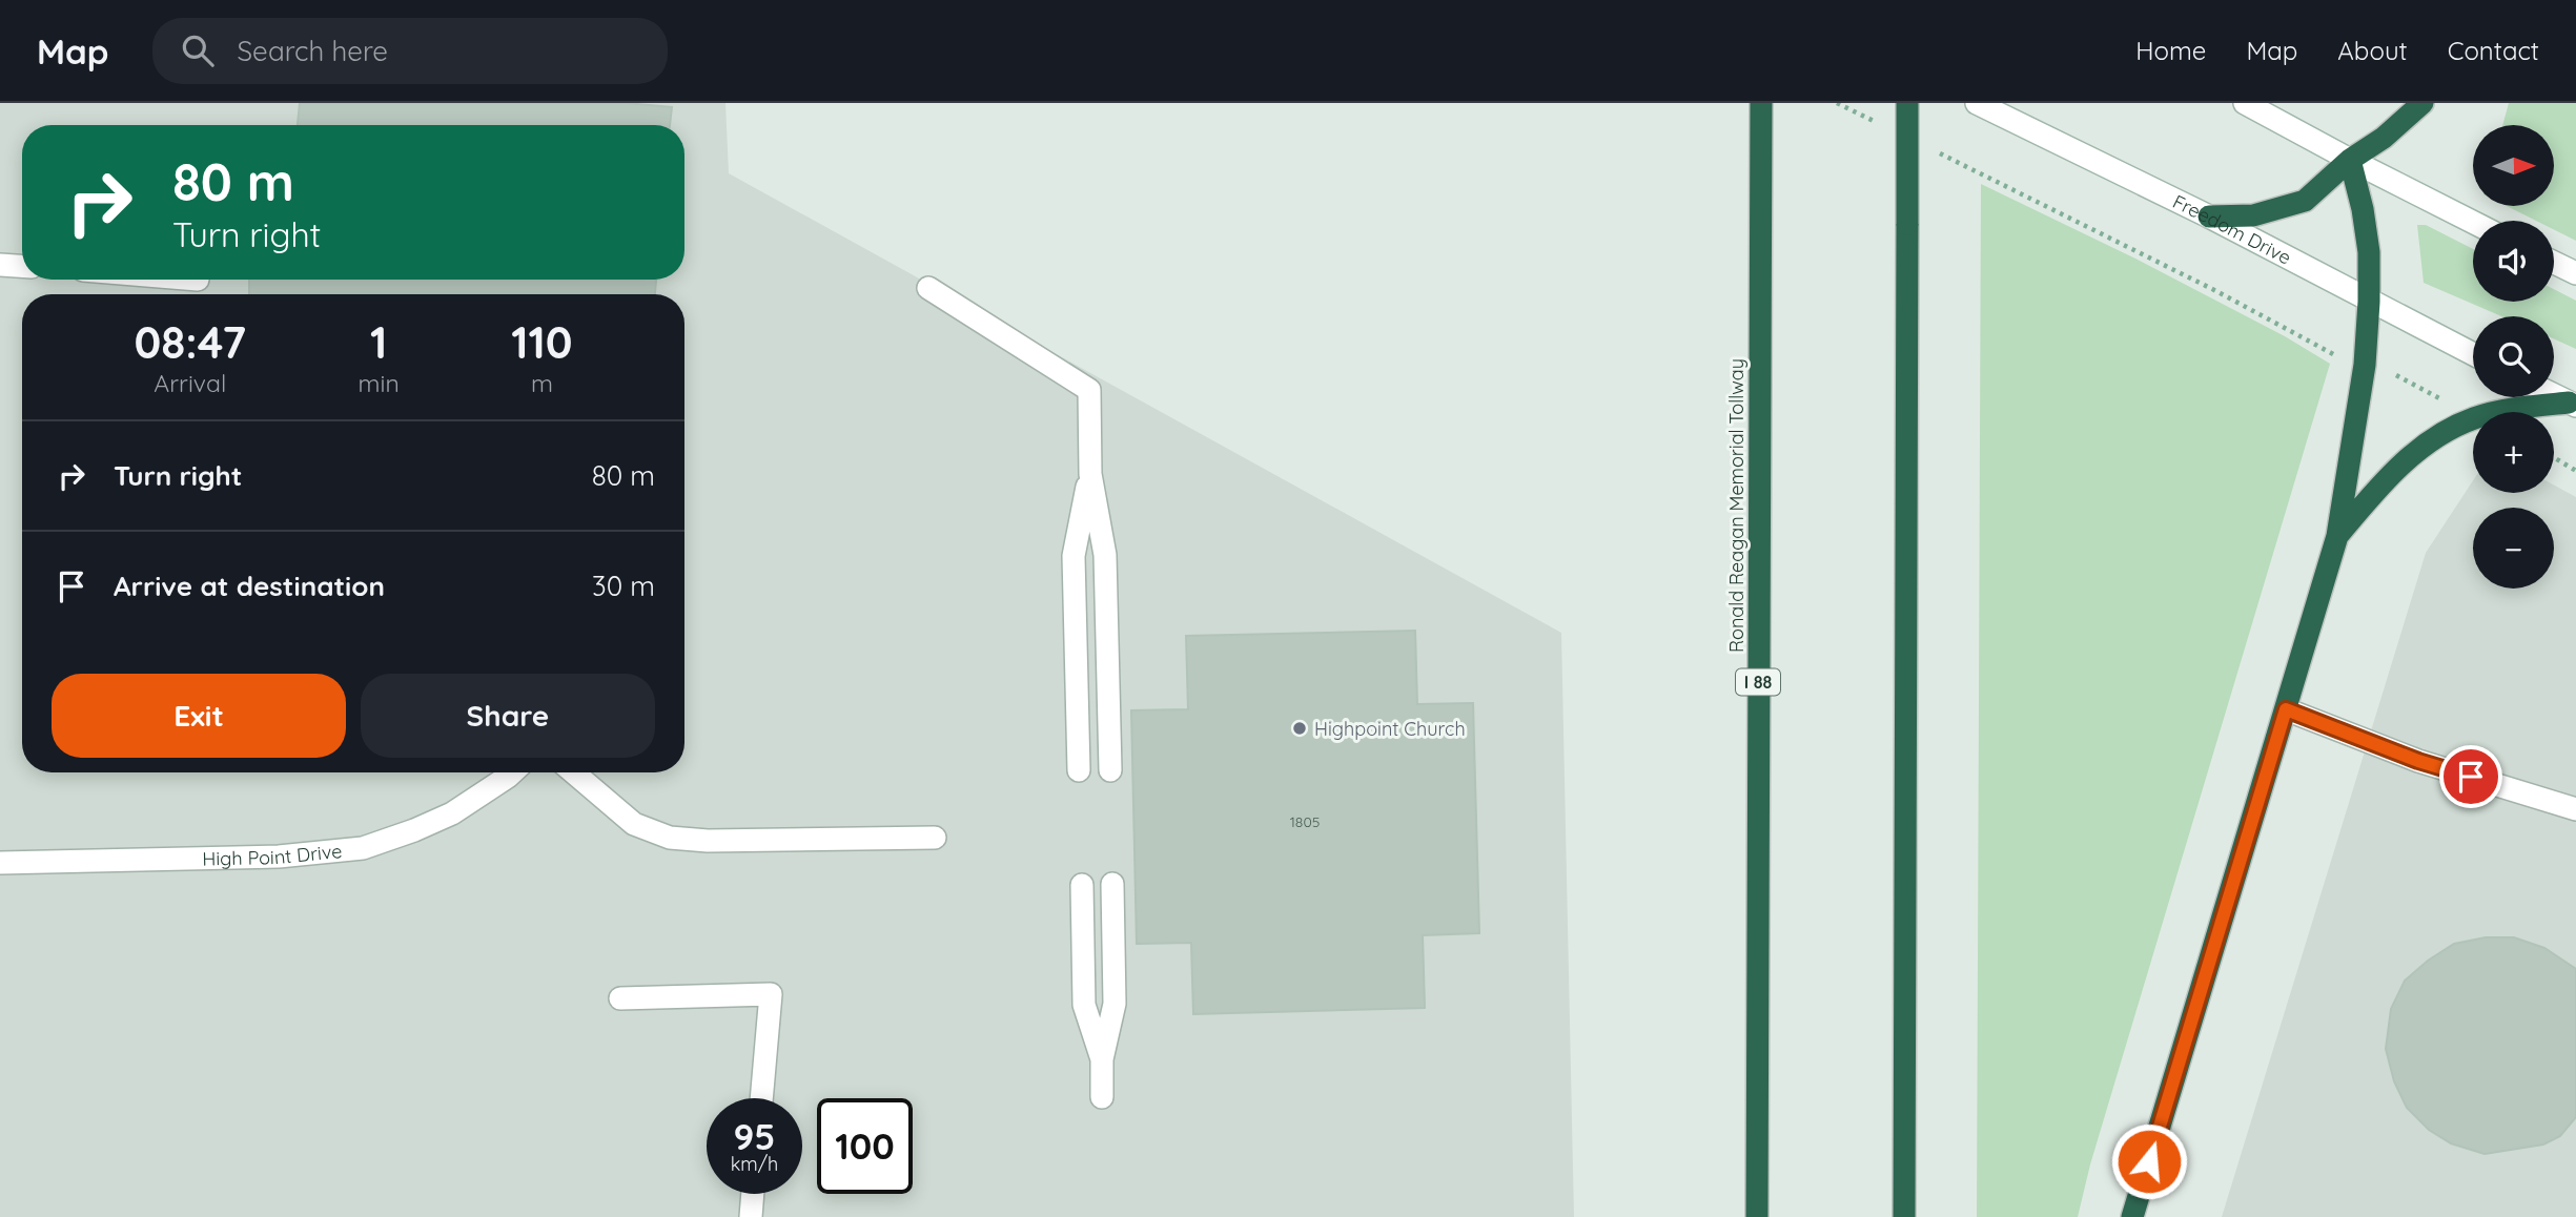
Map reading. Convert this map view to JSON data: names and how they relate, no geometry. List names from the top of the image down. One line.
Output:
{"streets":{"highway":["Ronald Reagan Memorial Tollway","I 88"],"main road":["Freedom Drive","High Point Drive"]},"places":["Highpoint Church"],"house_numbers":["1805"],"north":"right","page":{"header":"Map","search":"Search here","nav":["Home","Map","About","Contact"],"map_buttons":["+","−"],"turn":["80 m","Turn right"],"eta":["08:47","Arrival","1","min","110","m"],"list":[{"name":"Turn right","value":"80 m"},{"name":"Arrive at destination","value":"30 m"}],"buttons":["Exit","Share"],"speed":"95 km/h","limit":"100"}}
